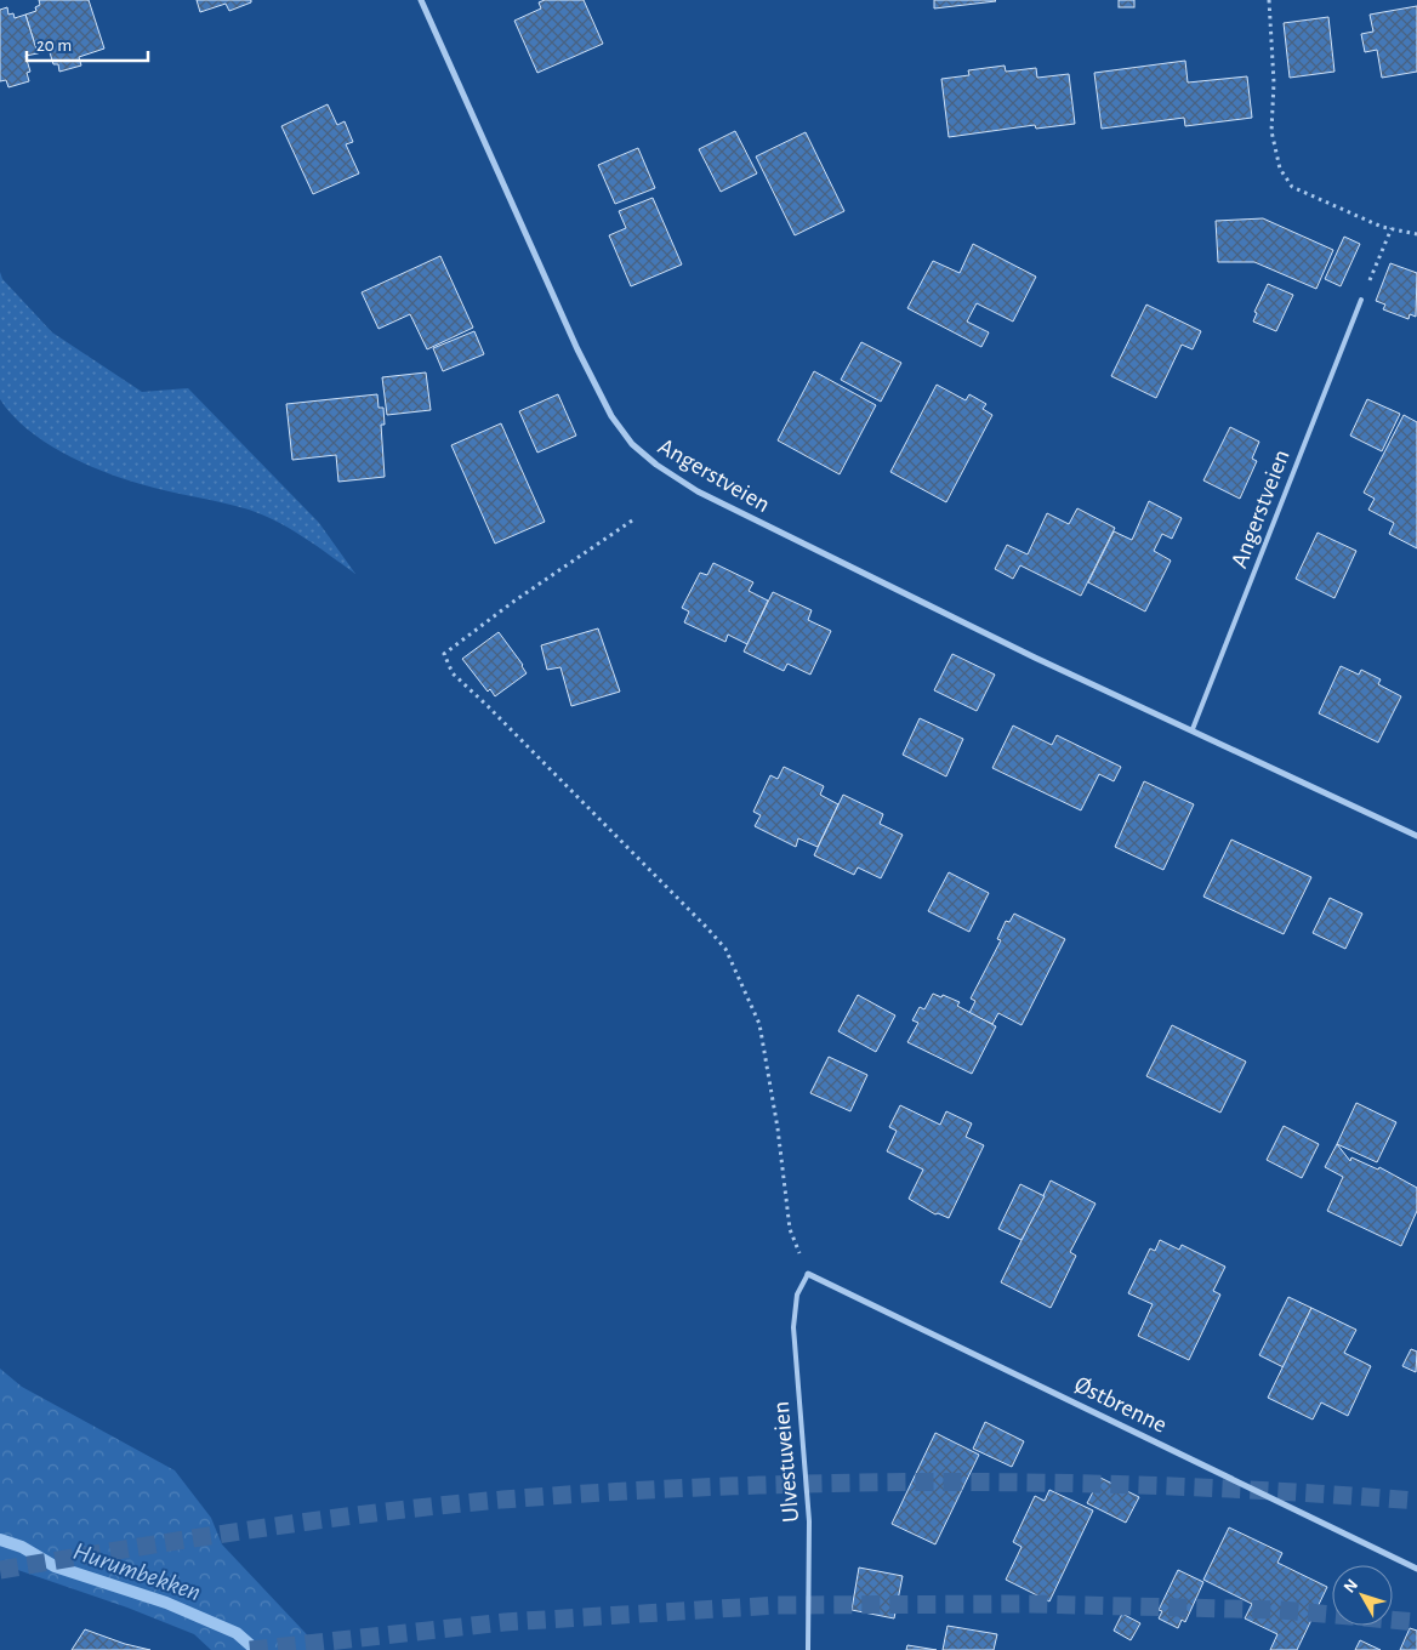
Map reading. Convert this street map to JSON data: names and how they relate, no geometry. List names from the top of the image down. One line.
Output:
{"streets":{"street":["Angerstveien","Østbrenne"],"lane":["Ulvestuveien"]},"crossings":[["Østbrenne","Ulvestuveien"]],"water":["Hurumbekken"],"scale_bar":"20 m","north":"top left"}
